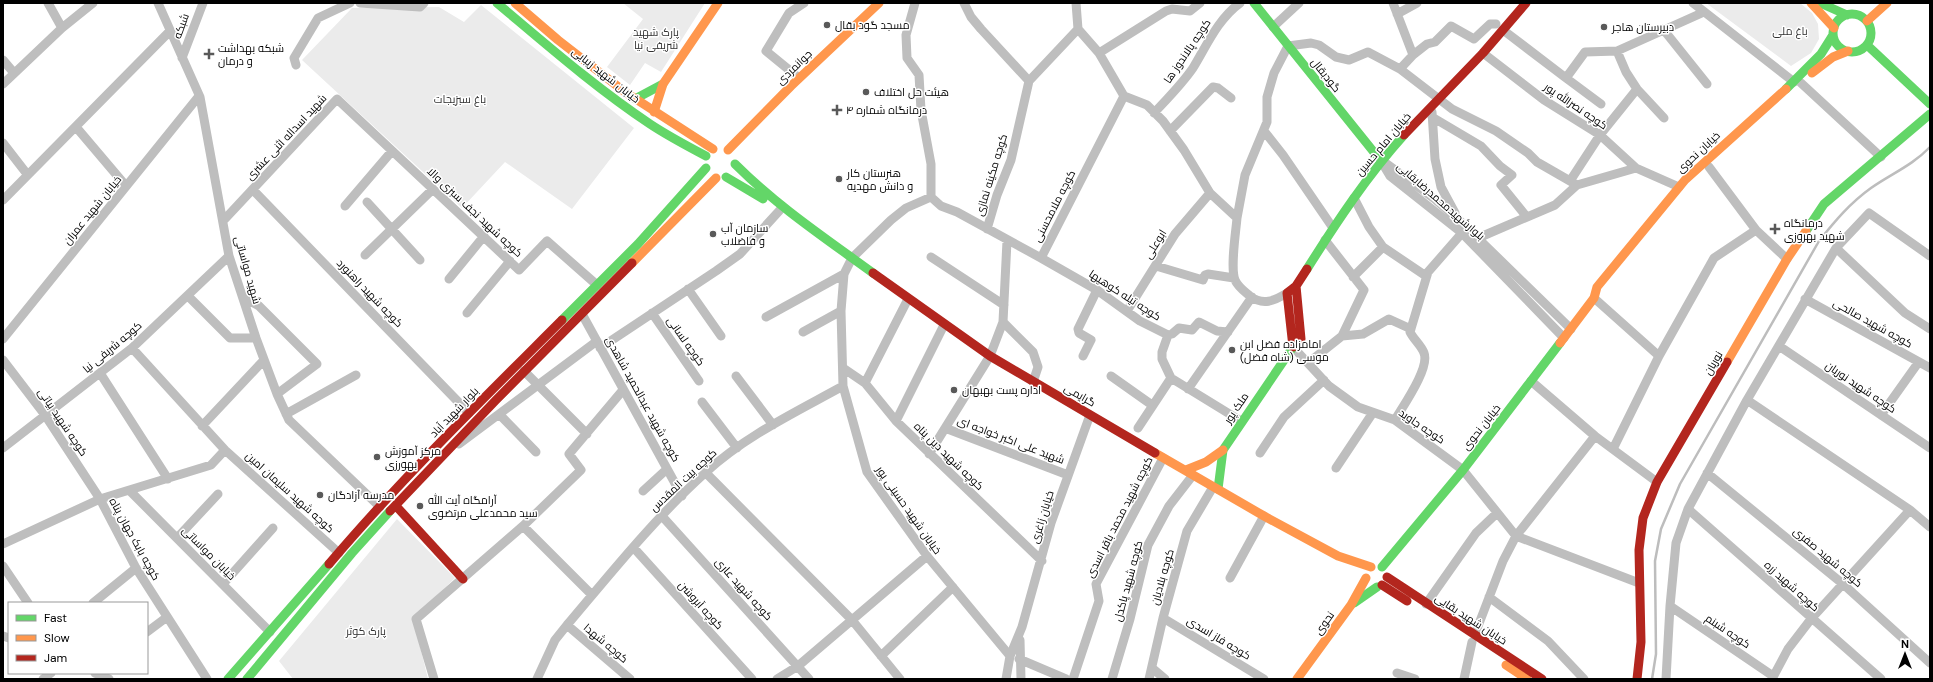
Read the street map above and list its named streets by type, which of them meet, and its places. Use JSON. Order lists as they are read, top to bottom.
{
  "streets": {
    "main road": [
      "جوانمردی",
      "خیابان شهید زیبایی",
      "گودبقال",
      "خیابان امام حسین",
      "خیابان نحوی",
      "نوریان",
      "گرایمی",
      "ملک پور",
      "بلوار شهید آباد",
      "خیابان شهید بقایی",
      "نحوی"
    ],
    "street": [
      "شبکه",
      "کوچه پالاندوز ها",
      "کوچه نصرالله پور",
      "شهید اسداله اثنی عشری",
      "کوچه مکینه نمازی",
      "بلوارشهیدمحمدرضابقایی",
      "کوچه ملامحسنی",
      "خیابان شهید عمران",
      "کوچه شهید نجف سبزی والا",
      "ابوعلی",
      "شهید مواساتی",
      "کوچه شهید راهنورد",
      "کوچه تیله کوهیها",
      "کوچه شهید صالحی",
      "کوچه لسانی",
      "کوچه شریفی نیا",
      "کوچه شهید نوریان",
      "کوچه شهید عبدالحمید شاهدی",
      "کوچه شهید بیاتی",
      "کوچه جاوید",
      "شهید علی اکبر خواجه ای",
      "کوچه شهید دین پناه",
      "کوچه بیت المقدس",
      "کوچه شهید سلیمان امین",
      "خیابان شهید حسینی پور",
      "خیابان زاغری",
      "کوچه شهید محمد باقر اسدی",
      "کوچه بابک جهان پناه",
      "خیابان مواساتی",
      "کوچه شهید صفری",
      "کوچه بلادیان",
      "کوچه شهید پاکدل",
      "کوچه شهید زره",
      "کوچه شهید عاری",
      "کوچه آبروشن",
      "کوچه شبنم",
      "کوچه فاز اسدی",
      "کوچه شهدا"
    ]
  },
  "crossings": [
    ["شبکه", "شهید مواساتی"],
    ["جوانمردی", "خیابان شهید زیبایی"],
    ["جوانمردی", "بلوار شهید آباد"],
    ["خیابان شهید زیبایی", "بلوار شهید آباد"],
    ["گودبقال", "خیابان امام حسین"],
    ["گودبقال", "بلوارشهیدمحمدرضابقایی"],
    ["کوچه نصرالله پور", "خیابان امام حسین"],
    ["کوچه نصرالله پور", "خیابان نحوی"],
    ["شهید اسداله اثنی عشری", "کوچه شهید نجف سبزی والا"],
    ["شهید اسداله اثنی عشری", "شهید مواساتی"],
    ["شهید اسداله اثنی عشری", "کوچه شهید راهنورد"],
    ["خیابان امام حسین", "بلوارشهیدمحمدرضابقایی"],
    ["خیابان امام حسین", "ملک پور"],
    ["خیابان نحوی", "بلوارشهیدمحمدرضابقایی"],
    ["خیابان نحوی", "گرایمی"],
    ["خیابان نحوی", "کوچه جاوید"],
    ["خیابان نحوی", "خیابان شهید بقایی"],
    ["خیابان نحوی", "نحوی"],
    ["کوچه مکینه نمازی", "کوچه ملامحسنی"],
    ["کوچه ملامحسنی", "کوچه تیله کوهیها"],
    ["کوچه ملامحسنی", "خیابان شهید حسینی پور"],
    ["خیابان شهید عمران", "شهید مواساتی"],
    ["کوچه شهید نجف سبزی والا", "بلوار شهید آباد"],
    ["ابوعلی", "کوچه تیله کوهیها"],
    ["شهید مواساتی", "کوچه شریفی نیا"],
    ["شهید مواساتی", "بلوار شهید آباد"],
    ["کوچه شهید راهنورد", "بلوار شهید آباد"],
    ["کوچه شریفی نیا", "کوچه شهید بیاتی"],
    ["کوچه شریفی نیا", "کوچه شهید سلیمان امین"],
    ["گرایمی", "ملک پور"],
    ["گرایمی", "خیابان شهید حسینی پور"],
    ["گرایمی", "خیابان زاغری"],
    ["گرایمی", "کوچه شهید محمد باقر اسدی"],
    ["گرایمی", "کوچه بلادیان"],
    ["گرایمی", "کوچه شهید پاکدل"],
    ["گرایمی", "خیابان شهید بقایی"],
    ["گرایمی", "نحوی"],
    ["کوچه شهید عبدالحمید شاهدی", "بلوار شهید آباد"],
    ["کوچه شهید عبدالحمید شاهدی", "کوچه بیت المقدس"],
    ["ملک پور", "کوچه جاوید"],
    ["ملک پور", "کوچه بلادیان"],
    ["بلوار شهید آباد", "کوچه شهید سلیمان امین"],
    ["بلوار شهید آباد", "خیابان مواساتی"],
    ["کوچه شهید بیاتی", "کوچه بابک جهان پناه"],
    ["شهید علی اکبر خواجه ای", "خیابان زاغری"],
    ["کوچه شهید دین پناه", "خیابان شهید حسینی پور"],
    ["کوچه شهید دین پناه", "خیابان زاغری"],
    ["کوچه بیت المقدس", "خیابان شهید حسینی پور"],
    ["کوچه بیت المقدس", "کوچه شهید عاری"],
    ["کوچه بیت المقدس", "کوچه آبروشن"],
    ["کوچه بیت المقدس", "کوچه شهدا"],
    ["خیابان شهید حسینی پور", "خیابان زاغری"],
    ["کوچه بلادیان", "کوچه فاز اسدی"],
    ["خیابان شهید بقایی", "نحوی"]
  ],
  "parks": [
    "باغ ملی",
    "پارک شهید شریفی نیا",
    "باغ سبزیجات",
    "پارک کوثر"
  ],
  "places": {
    "other": [
      "مسجد گود بقال",
      "دبیرستان هاجر",
      "هیئت حل اختلاف",
      "هنرستان کار و دانش مهدیه",
      "سازمان آب و فاضلاب",
      "امامزاده فضل ابن موسی (شاه فضل)",
      "اداره پست بهبهان",
      "مرکز آموزش بهورزی",
      "مدرسه آزادگان",
      "آرامگاه آیت الله سید محمدعلی مرتضوی"
    ],
    "health": ["شبکه بهداشت و درمان", "درمانگاه شماره ۴", "درمانگاه شهید بهروزی"]
  },
  "legend": ["Fast", "Slow", "Jam"],
  "north": "top"
}
